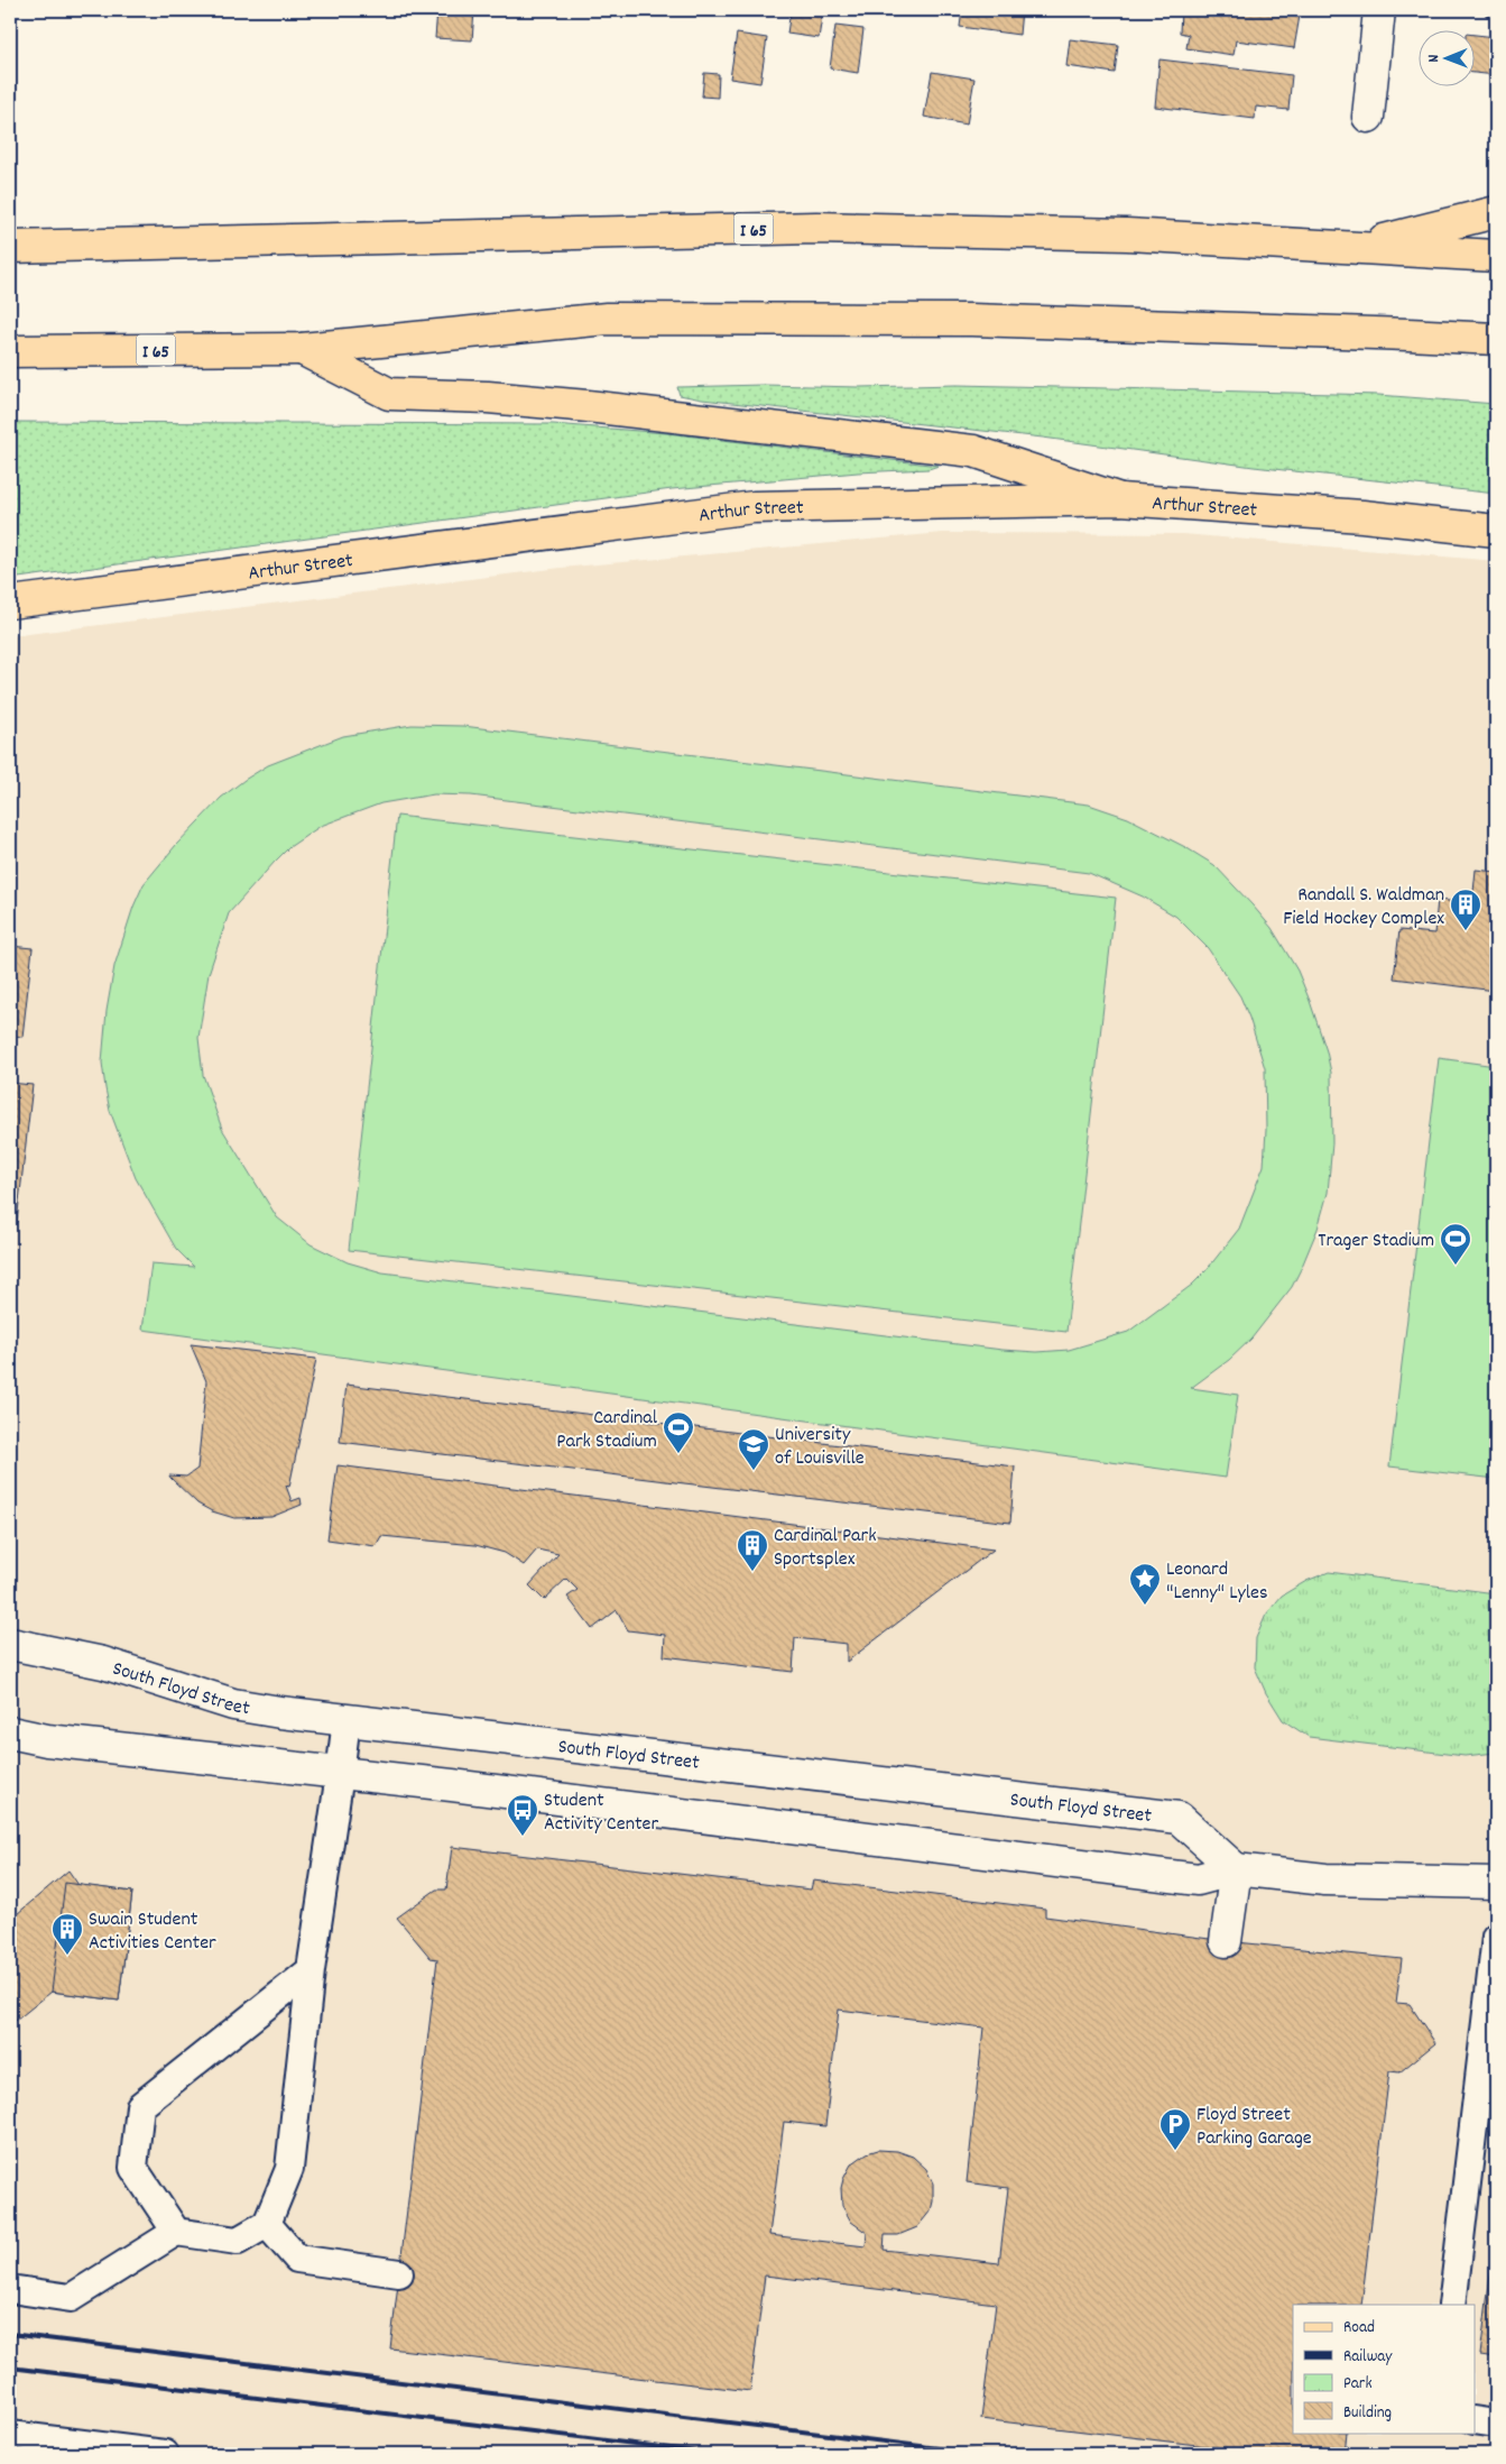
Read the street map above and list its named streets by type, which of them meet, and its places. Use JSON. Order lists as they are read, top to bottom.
{
  "streets": {
    "main road": ["I 65", "Arthur Street"],
    "street": ["South Floyd Street"]
  },
  "places": {
    "building": ["Randall S. Waldman Field Hockey Complex", "Cardinal Park Sportsplex", "Swain Student Activities Center"],
    "sports": ["Trager Stadium", "Cardinal Park Stadium"],
    "school or university": ["University of Louisville"],
    "place": ["Leonard \"Lenny\" Lyles"],
    "bus stop": ["Student Activity Center"],
    "parking": ["Floyd Street Parking Garage"]
  },
  "legend": [
    "Road",
    "Railway",
    "Park",
    "Building"
  ],
  "north": "left"
}
